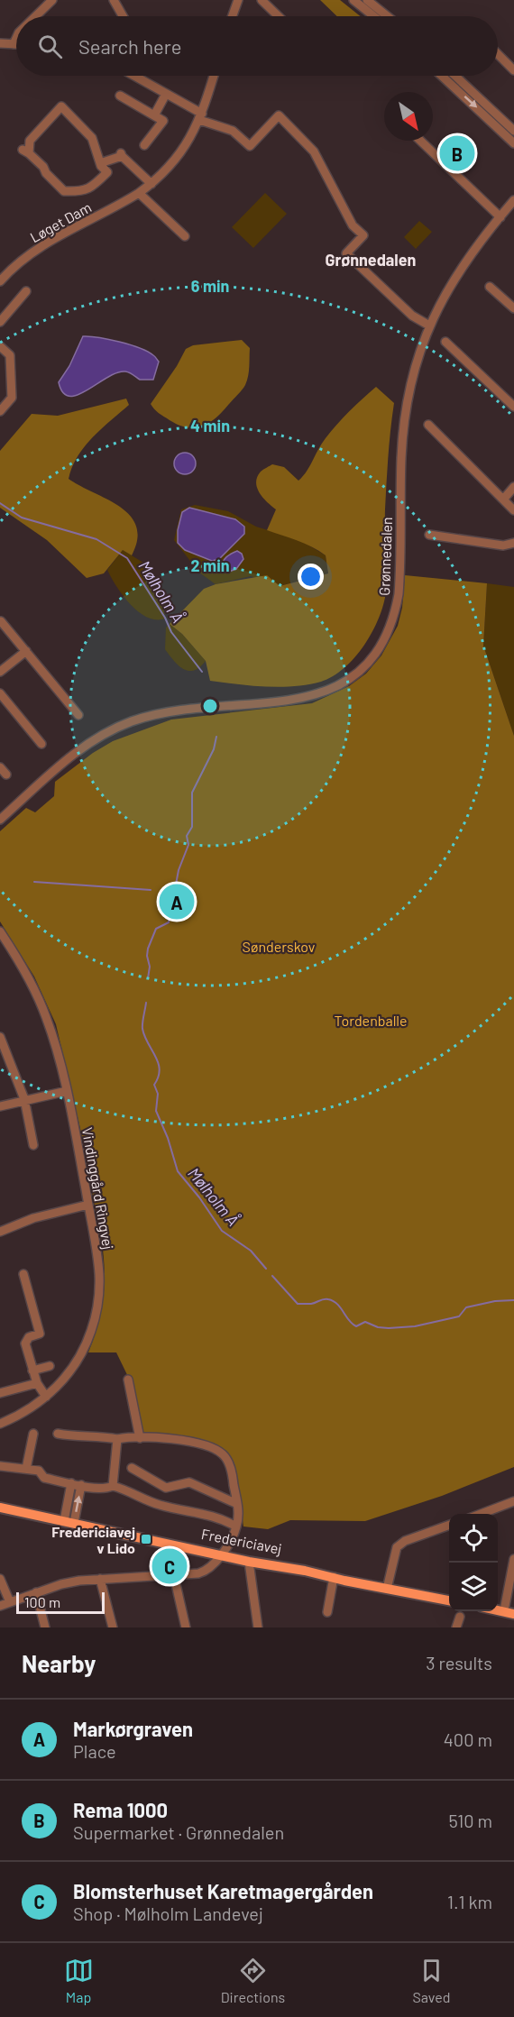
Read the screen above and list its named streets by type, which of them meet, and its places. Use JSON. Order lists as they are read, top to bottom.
{
  "streets": {
    "main road": ["Fredericiavej"],
    "street": ["Løget Dam", "Grønnedalen", "Vindinggård Ringvej"]
  },
  "districts": ["Grønnedalen"],
  "water": ["Mølholm Å"],
  "parks": ["Sønderskov", "Tordenballe"],
  "places": {
    "transit": ["Fredericiavej v Lido"]
  },
  "scale_bar": "100 m",
  "north": "bottom right",
  "page": {
    "search": "Search here",
    "pins": ["B", "A", "C"],
    "scale": "100 m",
    "heading": ["Nearby", "3 results"],
    "list": [
      {
        "mark": "A",
        "name": "Markørgraven",
        "note": "Place",
        "value": "400 m"
      },
      {
        "mark": "B",
        "name": "Rema 1000",
        "note": "Supermarket · Grønnedalen",
        "value": "510 m"
      },
      {
        "mark": "C",
        "name": "Blomsterhuset Karetmagergården",
        "note": "Shop · Mølholm Landevej",
        "value": "1.1 km"
      }
    ],
    "nav": ["Map", "Directions", "Saved"]
  },
  "rings": ["6 min", "4 min", "2 min"]
}
